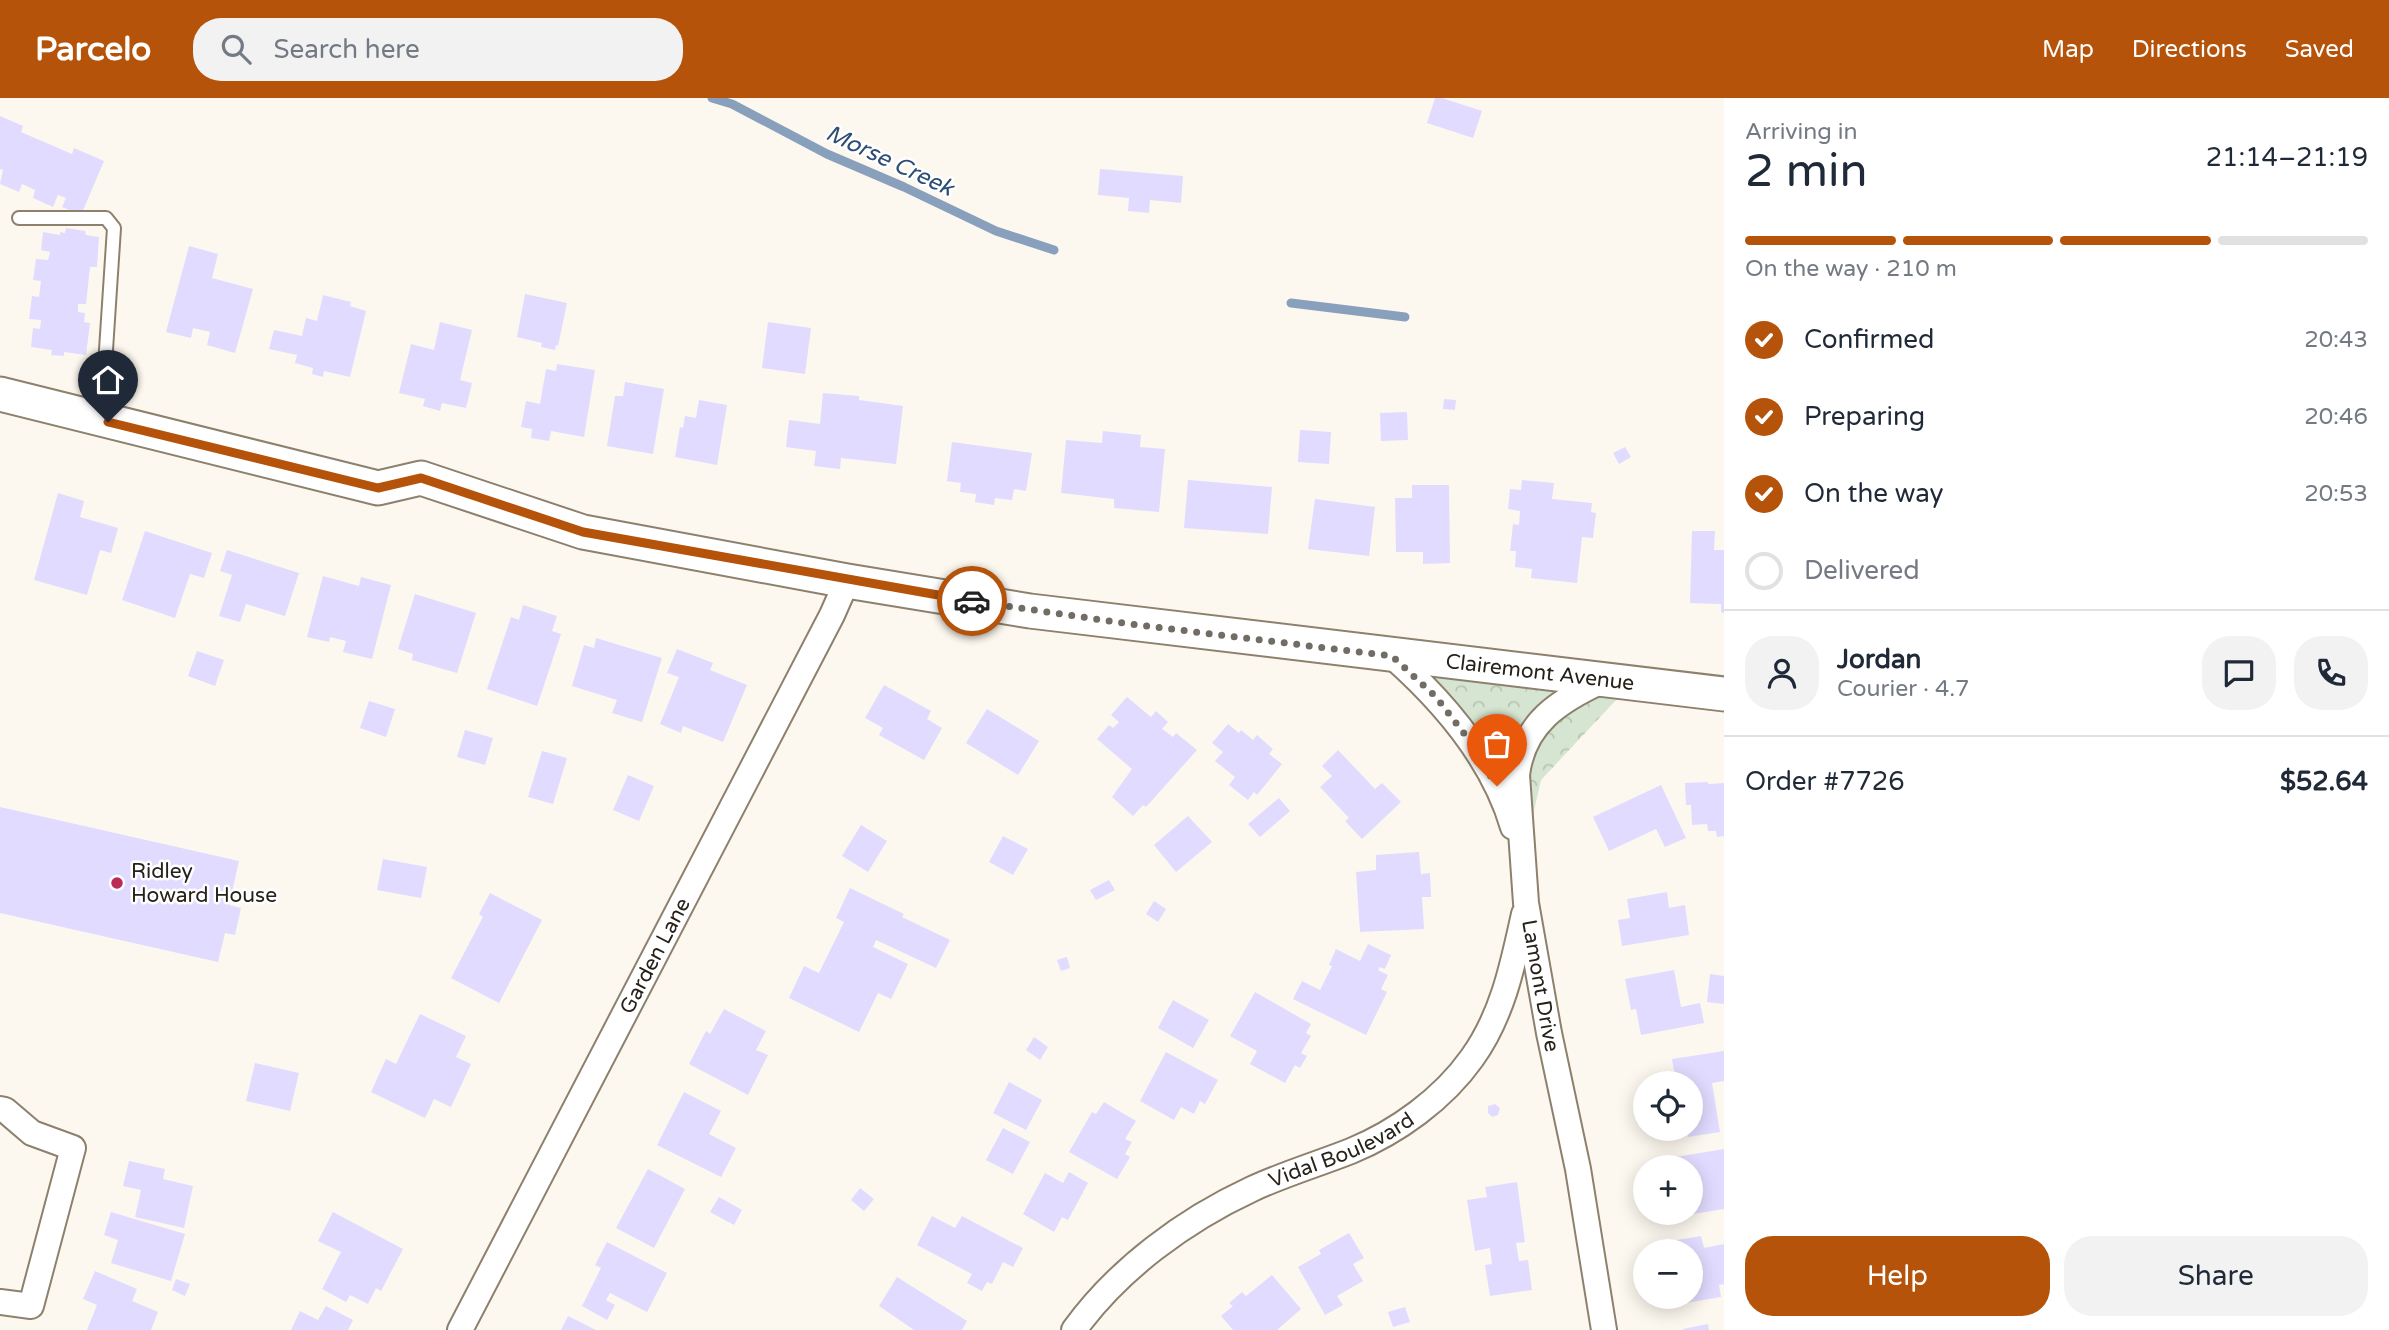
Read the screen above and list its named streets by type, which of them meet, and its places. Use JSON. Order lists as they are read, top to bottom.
{
  "streets": {
    "main road": ["Clairemont Avenue"],
    "street": ["Garden Lane", "Lamont Drive", "Vidal Boulevard"]
  },
  "crossings": [
    ["Clairemont Avenue", "Garden Lane"],
    ["Clairemont Avenue", "Lamont Drive"],
    ["Lamont Drive", "Vidal Boulevard"]
  ],
  "water": ["Morse Creek"],
  "places": ["Ridley Howard House"],
  "page": {
    "header": "Parcelo",
    "search": "Search here",
    "nav": ["Map", "Directions", "Saved"],
    "heading": ["2 min", "Arriving in", "21:14–21:19"],
    "panel": [
      "Jordan",
      "Courier · 4.7",
      "Order #7726",
      "$52.64"
    ],
    "bar": "On the way · 210 m",
    "list": [
      ["Confirmed", "20:43"],
      ["Preparing", "20:46"],
      ["On the way", "20:53"],
      "Delivered"
    ],
    "map_buttons": ["+", "−"],
    "buttons": ["Help", "Share"]
  }
}
